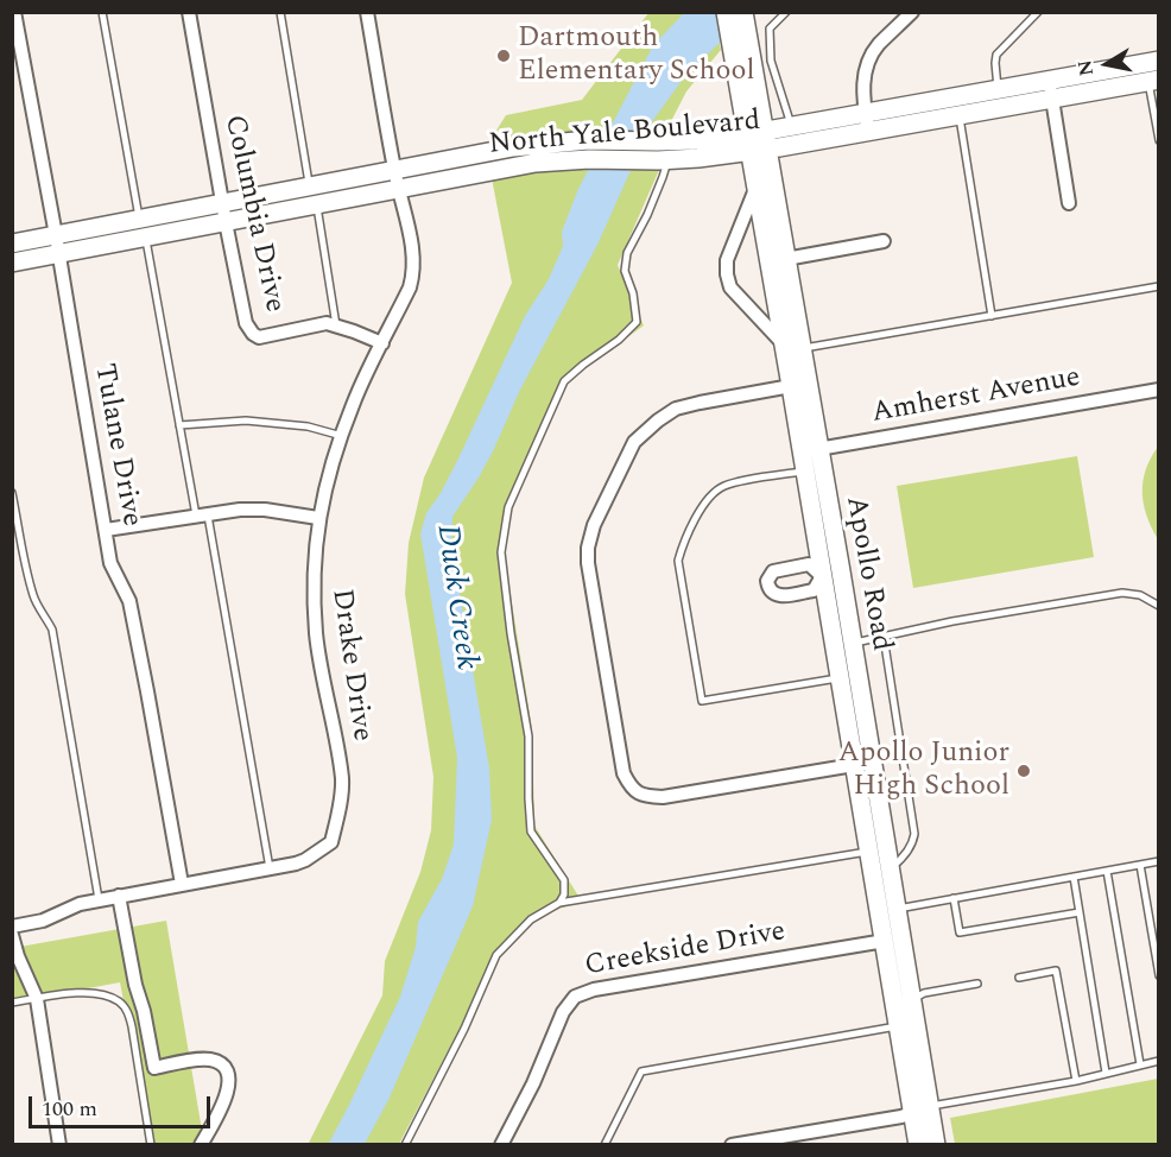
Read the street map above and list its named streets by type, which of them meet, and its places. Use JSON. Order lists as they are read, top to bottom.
{
  "streets": {
    "street": [
      "North Yale Boulevard",
      "Columbia Drive",
      "Amherst Avenue",
      "Tulane Drive",
      "Apollo Road",
      "Drake Drive",
      "Creekside Drive"
    ]
  },
  "crossings": [
    ["North Yale Boulevard", "Columbia Drive"],
    ["North Yale Boulevard", "Tulane Drive"],
    ["North Yale Boulevard", "Apollo Road"],
    ["North Yale Boulevard", "Drake Drive"],
    ["Columbia Drive", "Drake Drive"],
    ["Amherst Avenue", "Apollo Road"],
    ["Tulane Drive", "Drake Drive"],
    ["Apollo Road", "Creekside Drive"]
  ],
  "water": ["Duck Creek"],
  "places": ["Dartmouth Elementary School", "Apollo Junior High School"],
  "scale_bar": "100 m",
  "north": "left"
}
